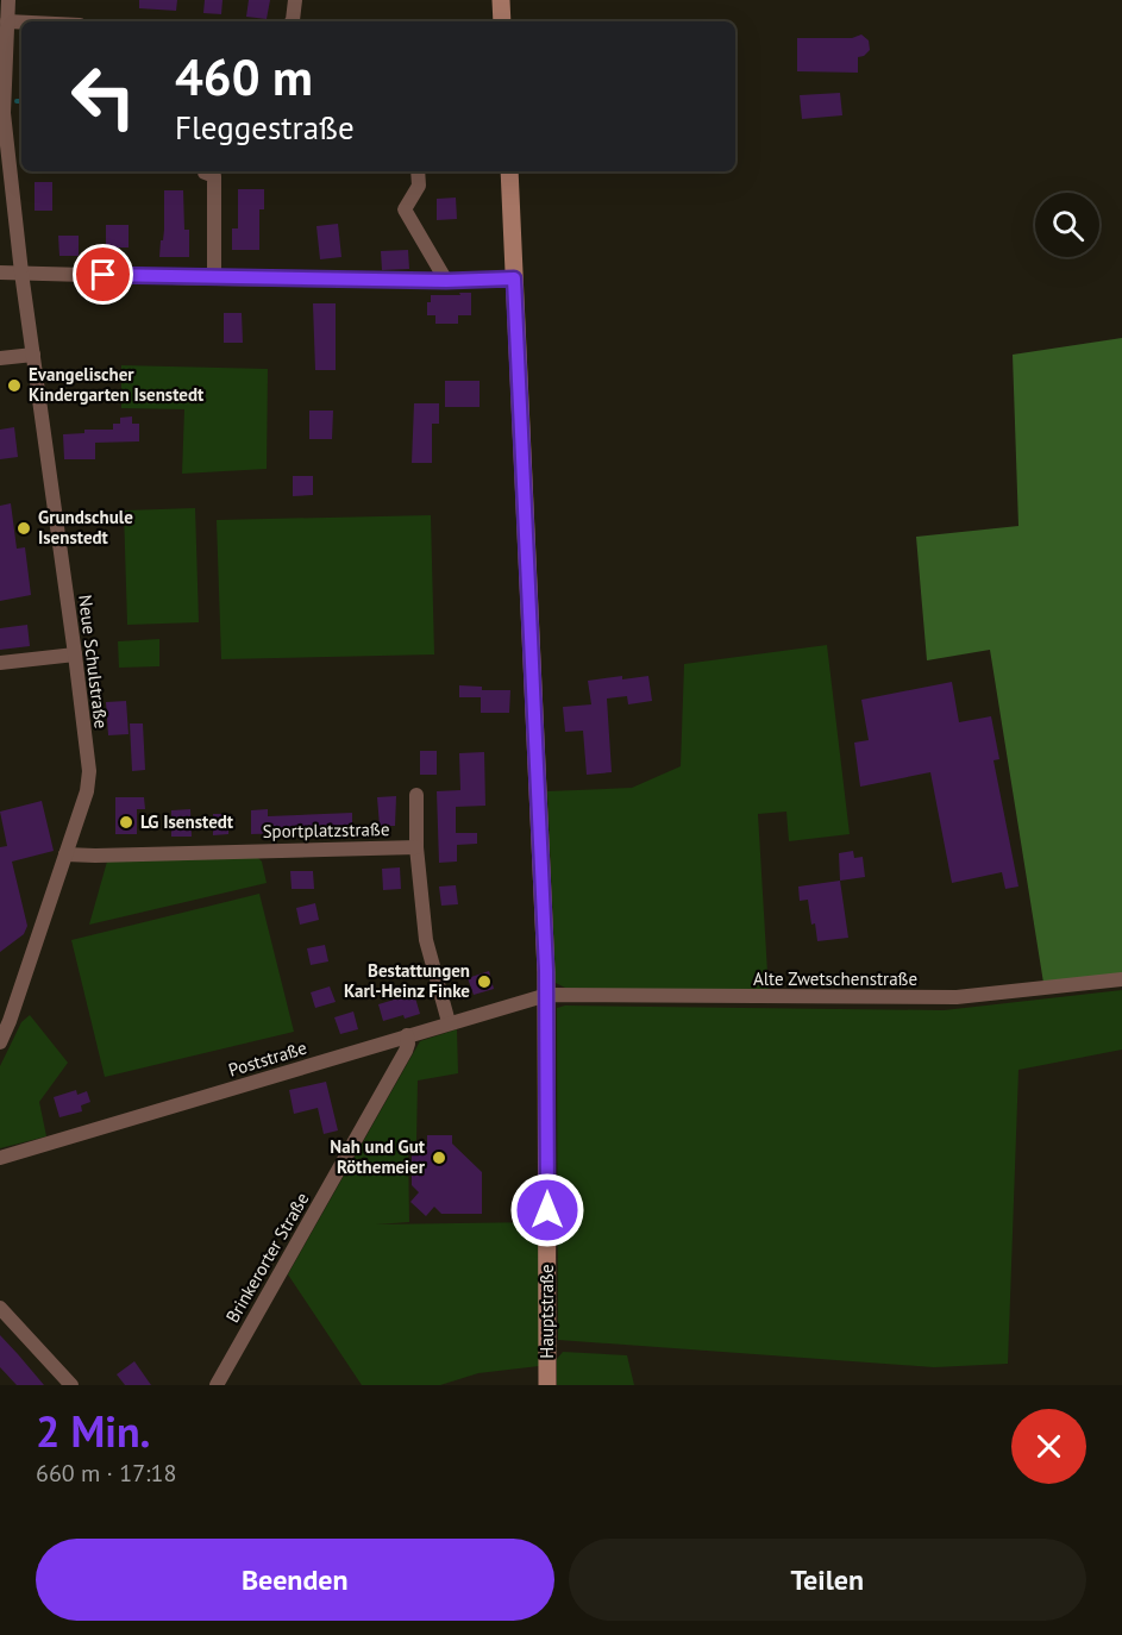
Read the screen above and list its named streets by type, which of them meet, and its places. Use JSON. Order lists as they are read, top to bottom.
{
  "streets": {
    "main road": ["Hauptstraße"],
    "street": [
      "Neue Schulstraße",
      "Sportplatzstraße",
      "Alte Zwetschenstraße",
      "Poststraße",
      "Brinkerorter Straße"
    ]
  },
  "crossings": [
    ["Neue Schulstraße", "Sportplatzstraße"],
    ["Alte Zwetschenstraße", "Poststraße"],
    ["Alte Zwetschenstraße", "Hauptstraße"],
    ["Poststraße", "Brinkerorter Straße"],
    ["Poststraße", "Hauptstraße"]
  ],
  "places": [
    "Evangelischer Kindergarten Isenstedt",
    "Grundschule Isenstedt",
    "LG Isenstedt",
    "Bestattungen Karl-Heinz Finke",
    "Nah und Gut Röthemeier"
  ],
  "page": {
    "turn": ["460 m", "Fleggestraße"],
    "heading": ["2 Min.", "660 m · 17:18"],
    "buttons": ["Beenden", "Teilen"]
  }
}
